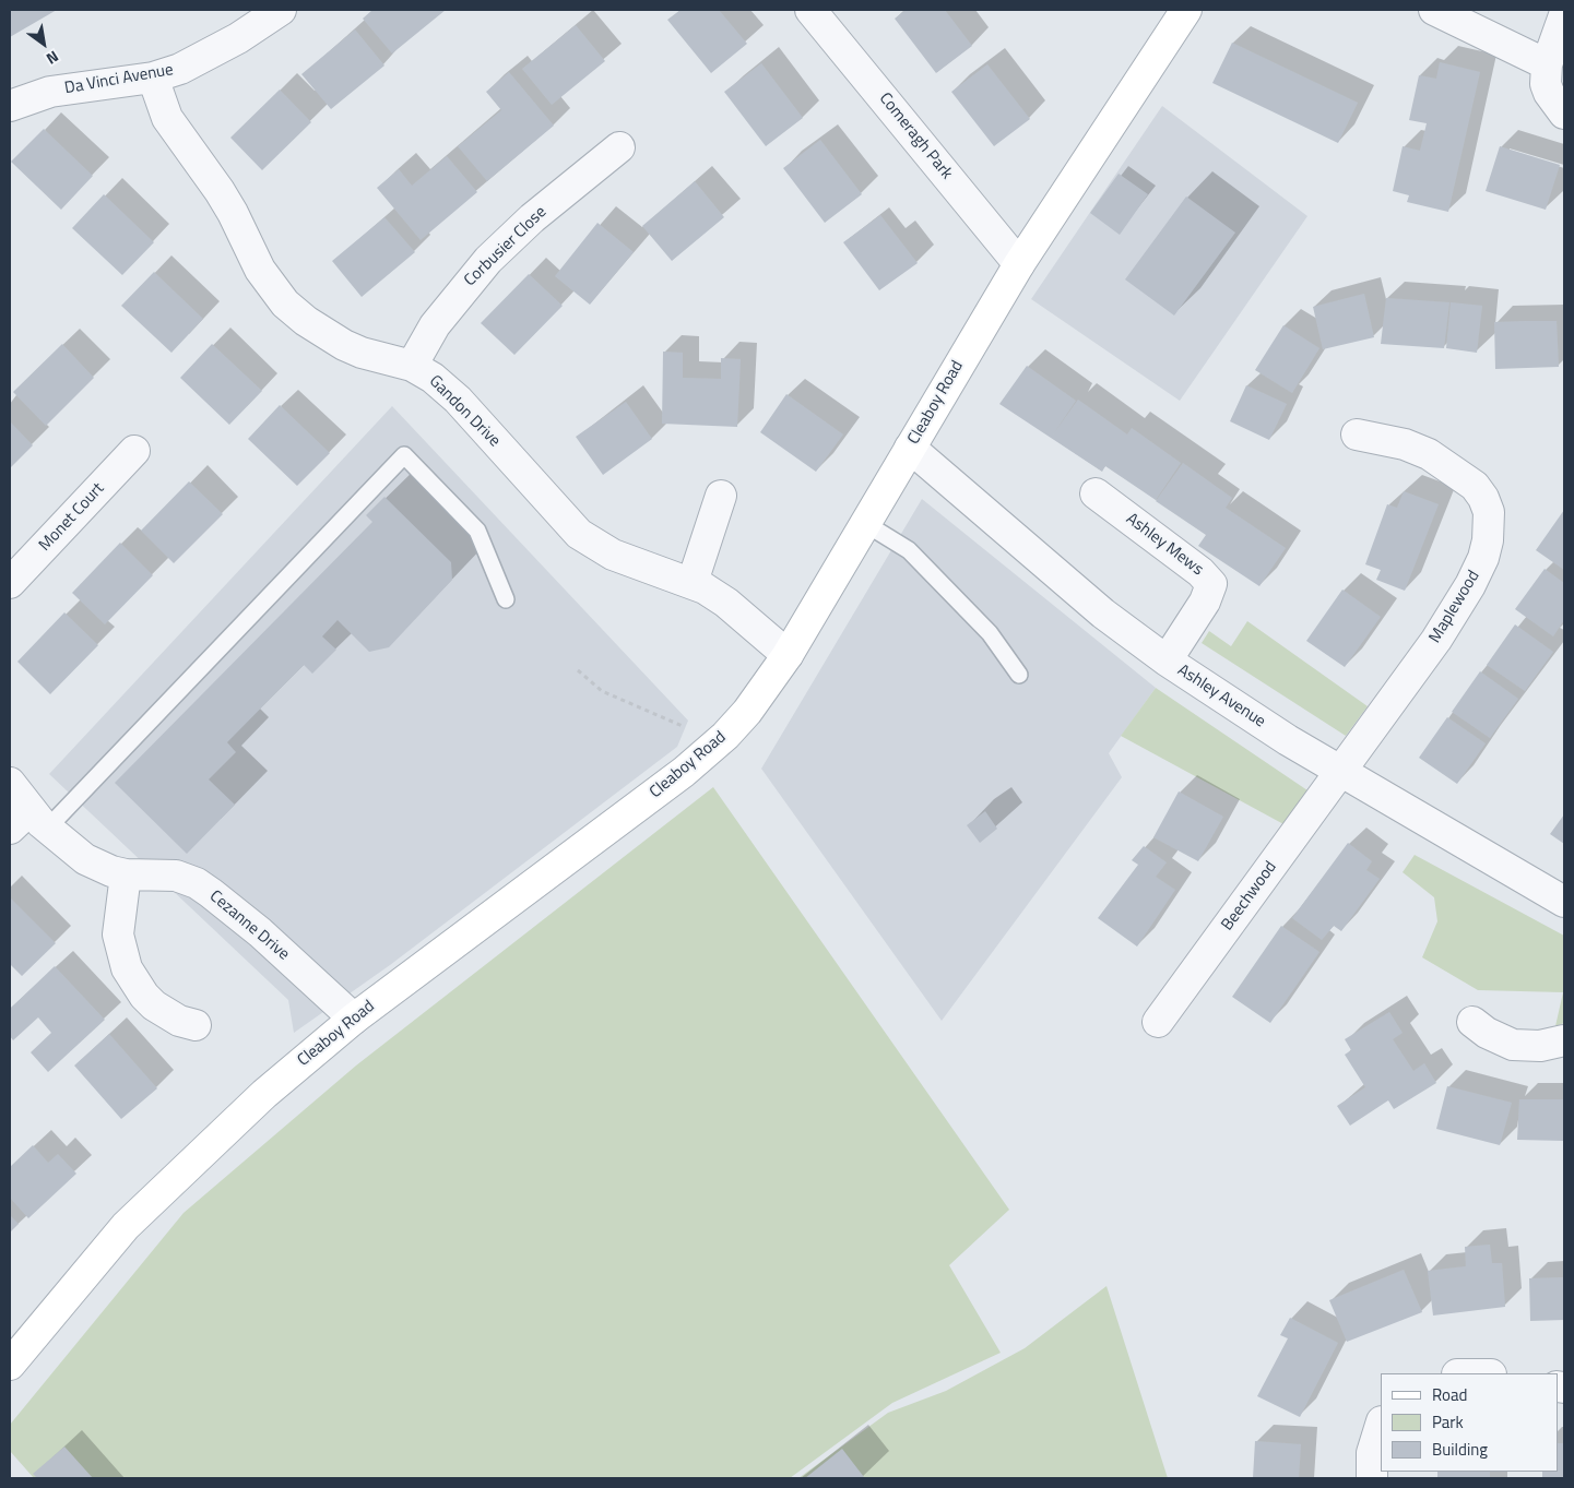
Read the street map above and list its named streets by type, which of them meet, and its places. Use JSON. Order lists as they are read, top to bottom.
{
  "streets": {
    "street": [
      "Da Vinci Avenue",
      "Comeragh Park",
      "Corbusier Close",
      "Cleaboy Road",
      "Gandon Drive",
      "Monet Court",
      "Ashley Mews",
      "Maplewood",
      "Ashley Avenue",
      "Beechwood",
      "Cezanne Drive"
    ]
  },
  "crossings": [
    ["Da Vinci Avenue", "Gandon Drive"],
    ["Comeragh Park", "Cleaboy Road"],
    ["Corbusier Close", "Gandon Drive"],
    ["Cleaboy Road", "Gandon Drive"],
    ["Cleaboy Road", "Ashley Avenue"],
    ["Cleaboy Road", "Cezanne Drive"],
    ["Ashley Mews", "Ashley Avenue"],
    ["Maplewood", "Ashley Avenue"],
    ["Maplewood", "Beechwood"],
    ["Ashley Avenue", "Beechwood"]
  ],
  "legend": ["Road", "Park", "Building"],
  "north": "bottom right"
}
